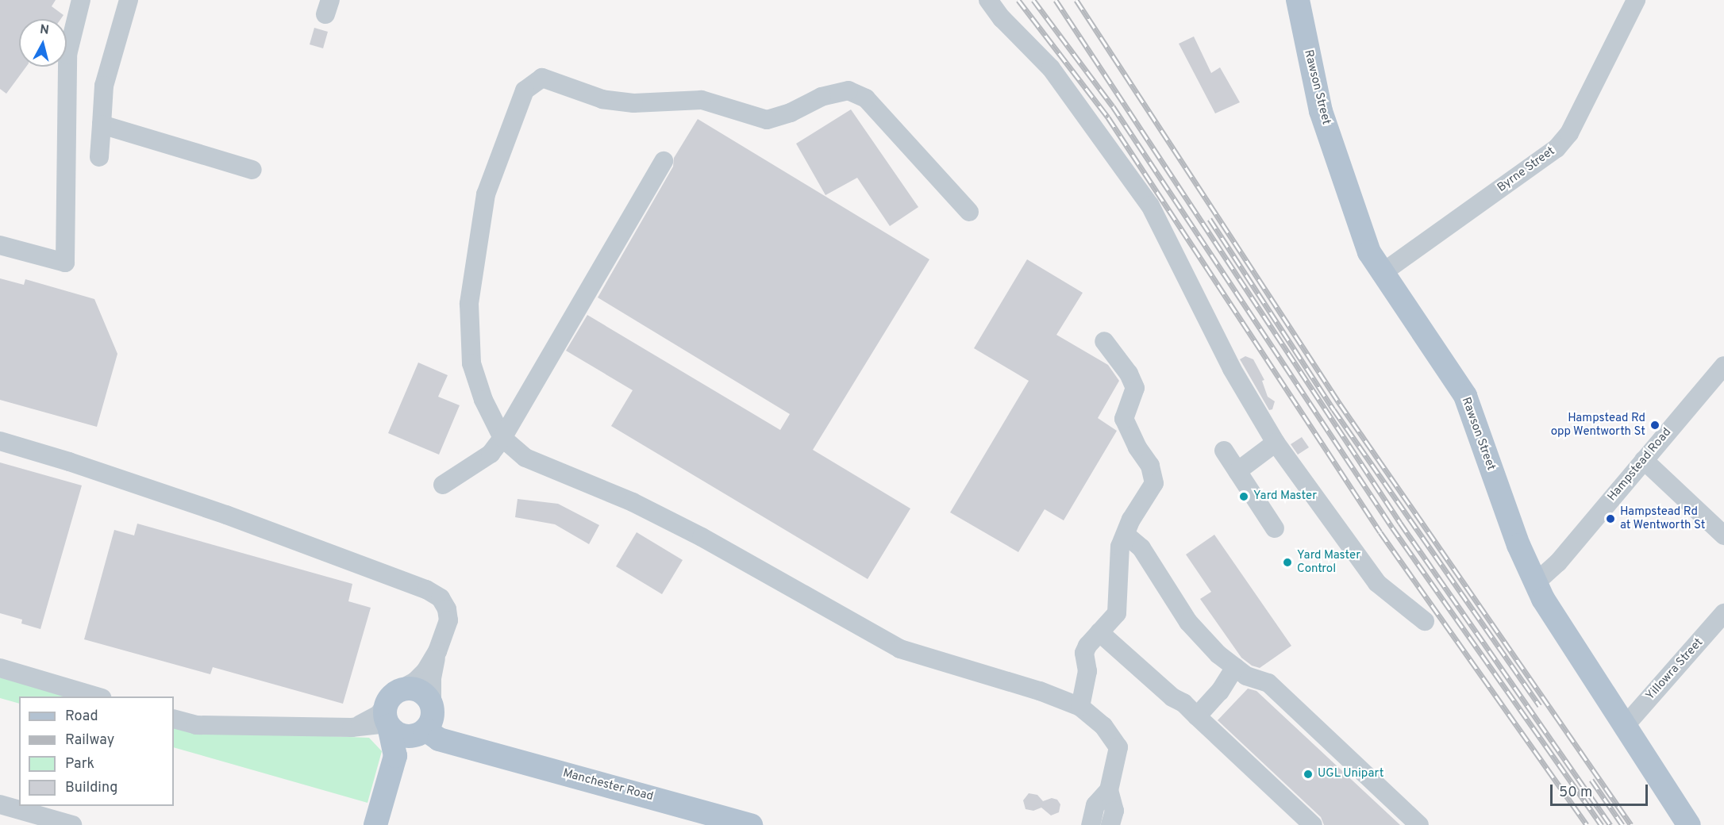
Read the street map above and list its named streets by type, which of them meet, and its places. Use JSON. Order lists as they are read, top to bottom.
{
  "streets": {
    "main road": ["Rawson Street", "Manchester Road"],
    "street": ["Byrne Street", "Hampstead Road", "Yillowra Street"]
  },
  "crossings": [
    ["Rawson Street", "Byrne Street"],
    ["Rawson Street", "Hampstead Road"],
    ["Rawson Street", "Yillowra Street"]
  ],
  "places": [
    "Hampstead Rd opp Wentworth St",
    "Yard Master",
    "Hampstead Rd at Wentworth St",
    "Yard Master Control",
    "UGL Unipart"
  ],
  "legend": [
    "Road",
    "Railway",
    "Park",
    "Building"
  ],
  "scale_bar": "50 m",
  "north": "top"
}
